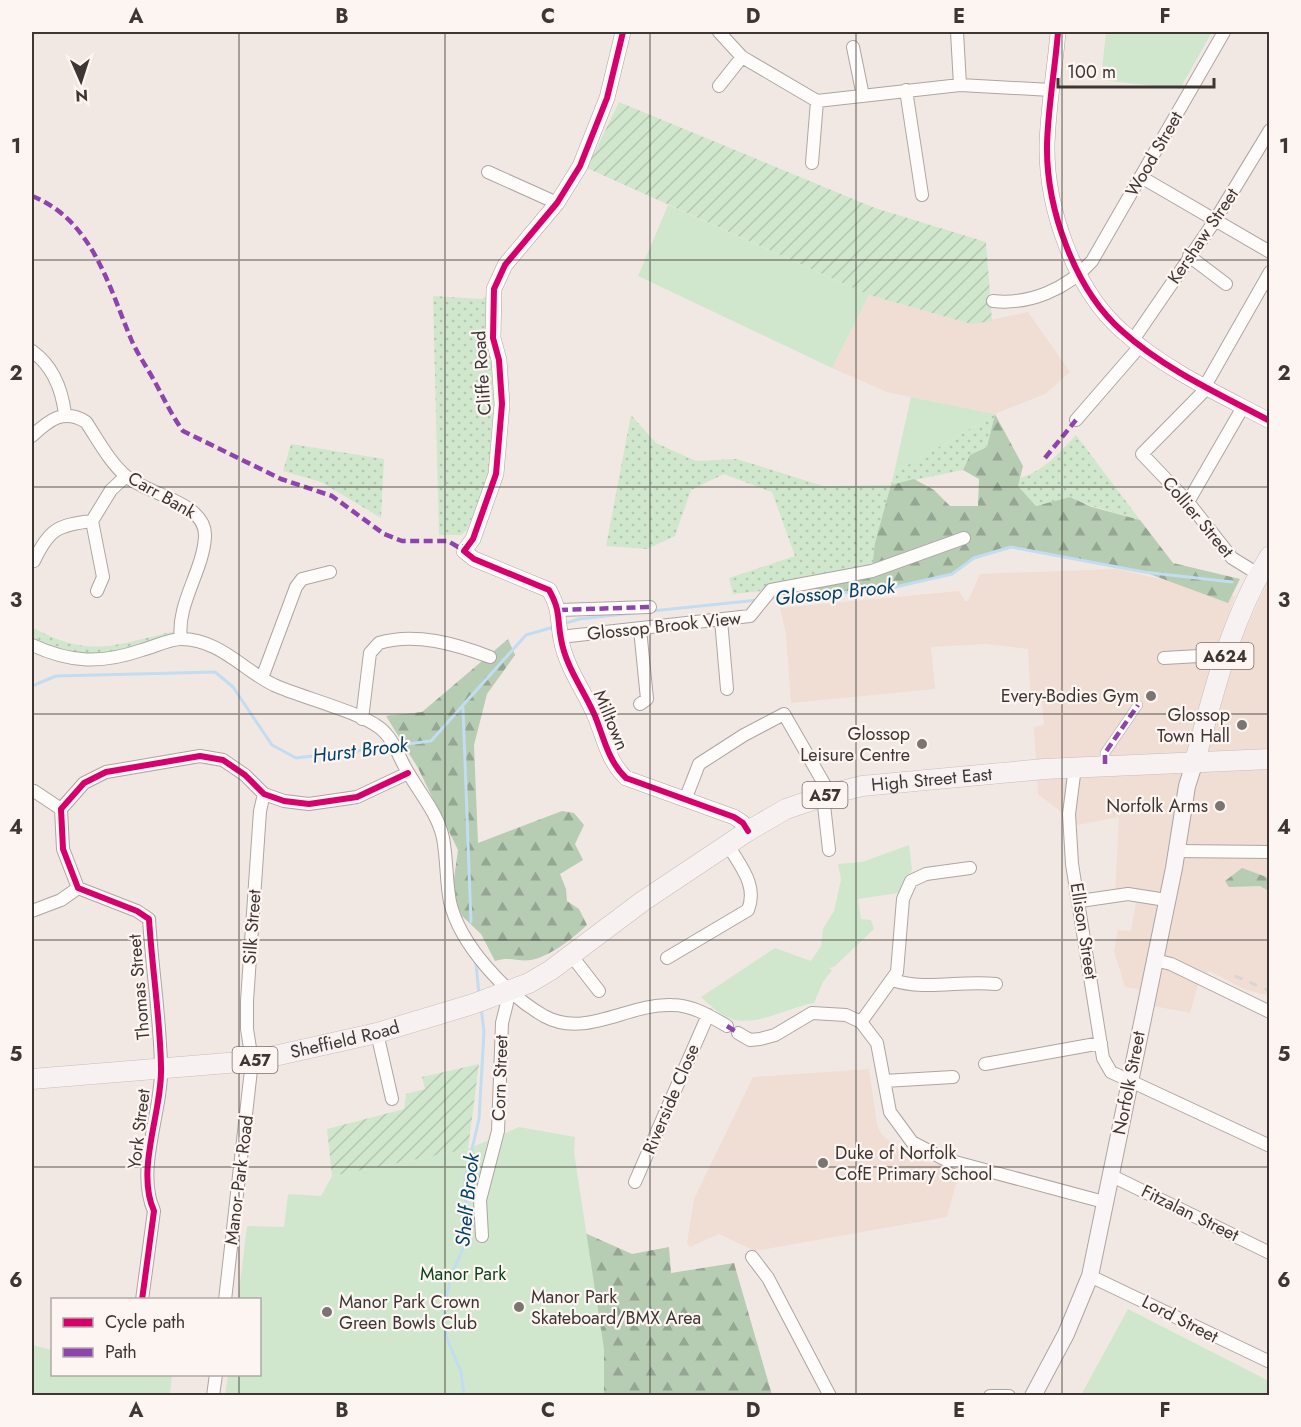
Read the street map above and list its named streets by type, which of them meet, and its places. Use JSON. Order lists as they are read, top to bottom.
{
  "streets": {
    "main road": [
      "A624",
      "High Street East",
      "A57",
      "Sheffield Road",
      "Norfolk Street"
    ],
    "street": [
      "Wood Street",
      "Kershaw Street",
      "Cliffe Road",
      "Carr Bank",
      "Collier Street",
      "Glossop Brook View",
      "Milltown",
      "Silk Street",
      "Ellison Street",
      "Thomas Street",
      "Corn Street",
      "Riverside Close",
      "York Street",
      "Manor Park Road",
      "Fitzalan Street",
      "Lord Street"
    ]
  },
  "crossings": [
    ["Cliffe Road", "Glossop Brook View"],
    ["Cliffe Road", "Milltown"],
    ["Collier Street", "A624"],
    ["Glossop Brook View", "Milltown"],
    ["A624", "High Street East"],
    ["A624", "A57"],
    ["A624", "Norfolk Street"],
    ["Milltown", "High Street East"],
    ["High Street East", "A57"],
    ["High Street East", "Ellison Street"],
    ["High Street East", "Sheffield Road"],
    ["High Street East", "Corn Street"],
    ["High Street East", "Norfolk Street"],
    ["A57", "Norfolk Street"],
    ["Silk Street", "Sheffield Road"],
    ["Silk Street", "Manor Park Road"],
    ["Ellison Street", "Norfolk Street"],
    ["Thomas Street", "Sheffield Road"],
    ["Thomas Street", "York Street"],
    ["Sheffield Road", "Corn Street"],
    ["Sheffield Road", "York Street"],
    ["Sheffield Road", "Manor Park Road"],
    ["Norfolk Street", "Fitzalan Street"],
    ["Norfolk Street", "Lord Street"]
  ],
  "water": ["Glossop Brook", "Hurst Brook", "Shelf Brook"],
  "parks": ["Manor Park"],
  "places": [
    "Every-Bodies Gym",
    "Glossop Town Hall",
    "Glossop Leisure Centre",
    "Norfolk Arms",
    "Duke of Norfolk CofE Primary School",
    "Manor Park Skateboard/BMX Area",
    "Manor Park Crown Green Bowls Club"
  ],
  "legend": ["Cycle path", "Path"],
  "scale_bar": "100 m",
  "north": "bottom",
  "grid": {
    "columns": [
      "A",
      "B",
      "C",
      "D",
      "E",
      "F"
    ],
    "rows": [
      "1",
      "2",
      "3",
      "4",
      "5",
      "6"
    ]
  }
}
